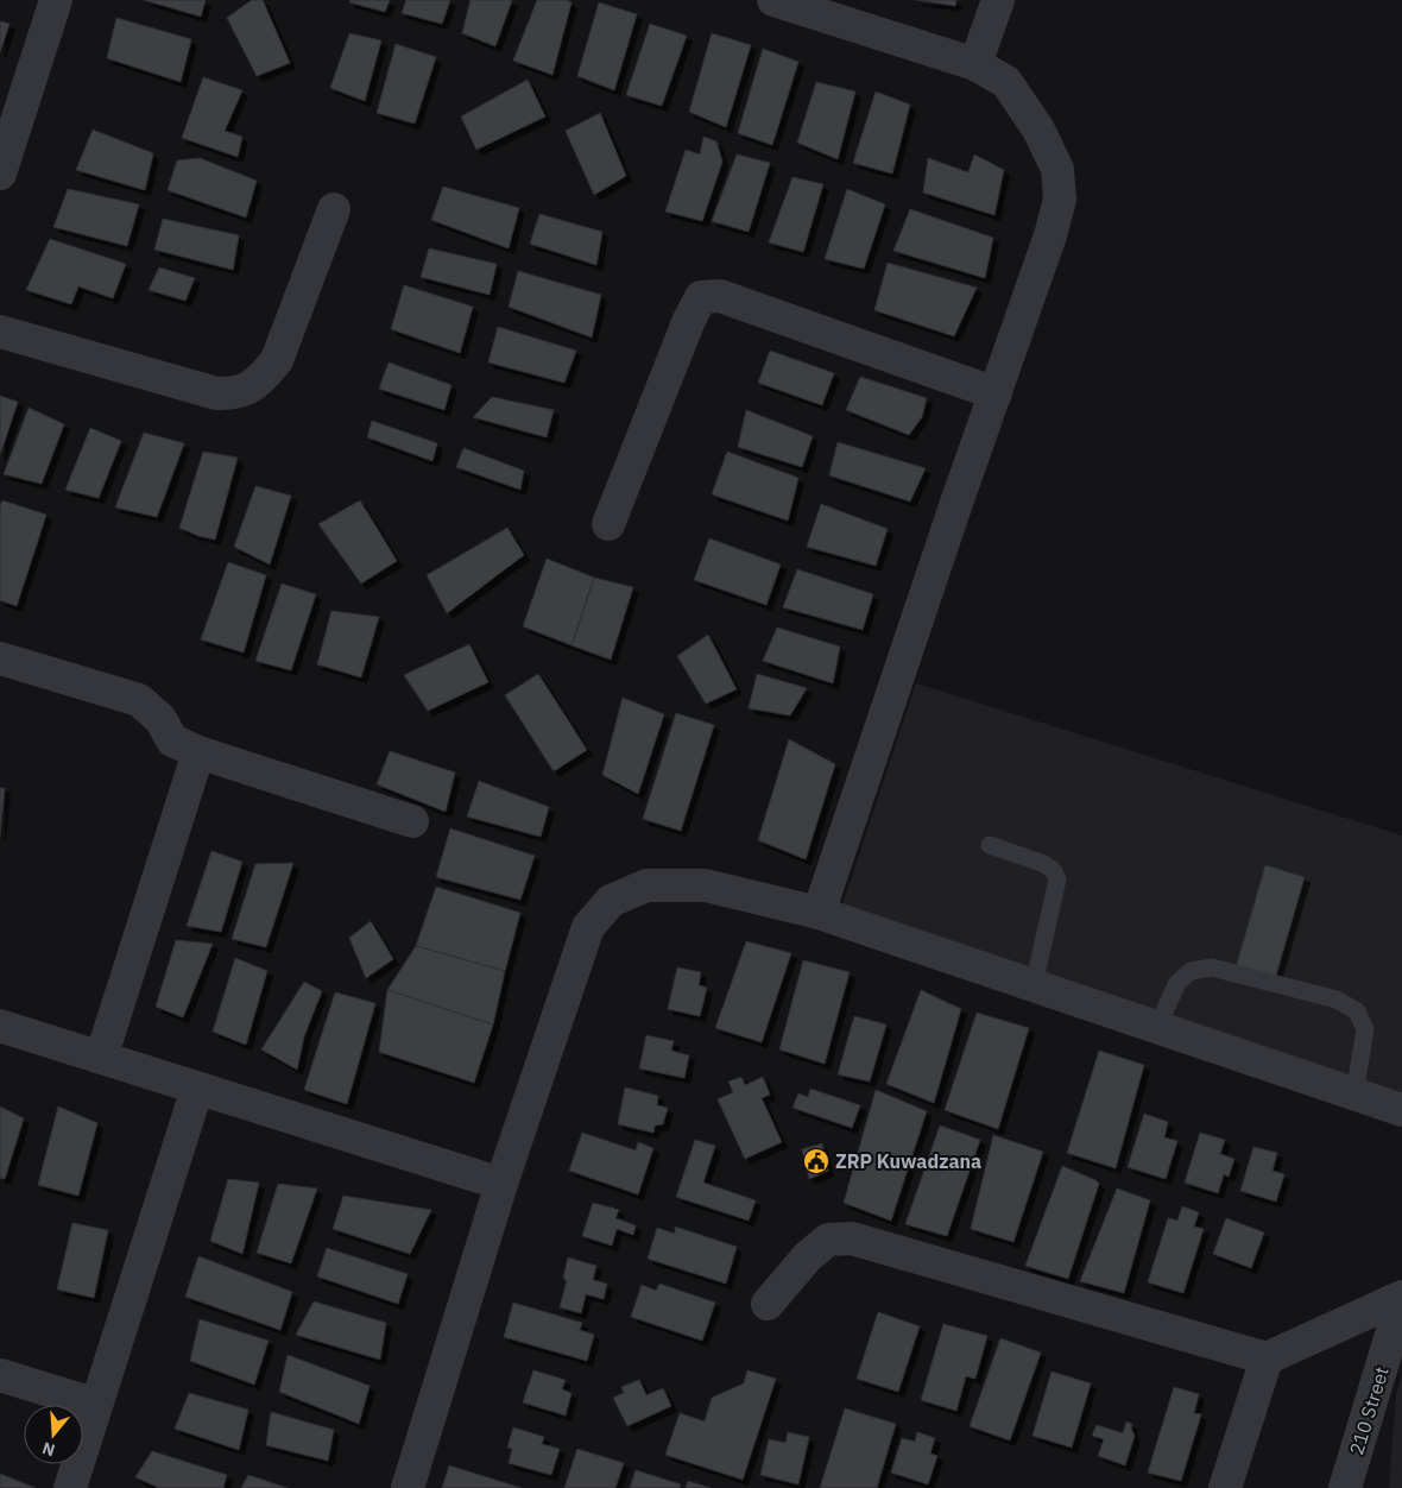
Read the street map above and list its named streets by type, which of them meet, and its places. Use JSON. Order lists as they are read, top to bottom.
{
  "streets": {
    "street": ["210 Street"]
  },
  "places": {
    "public building": ["ZRP Kuwadzana"]
  },
  "north": "bottom"
}
